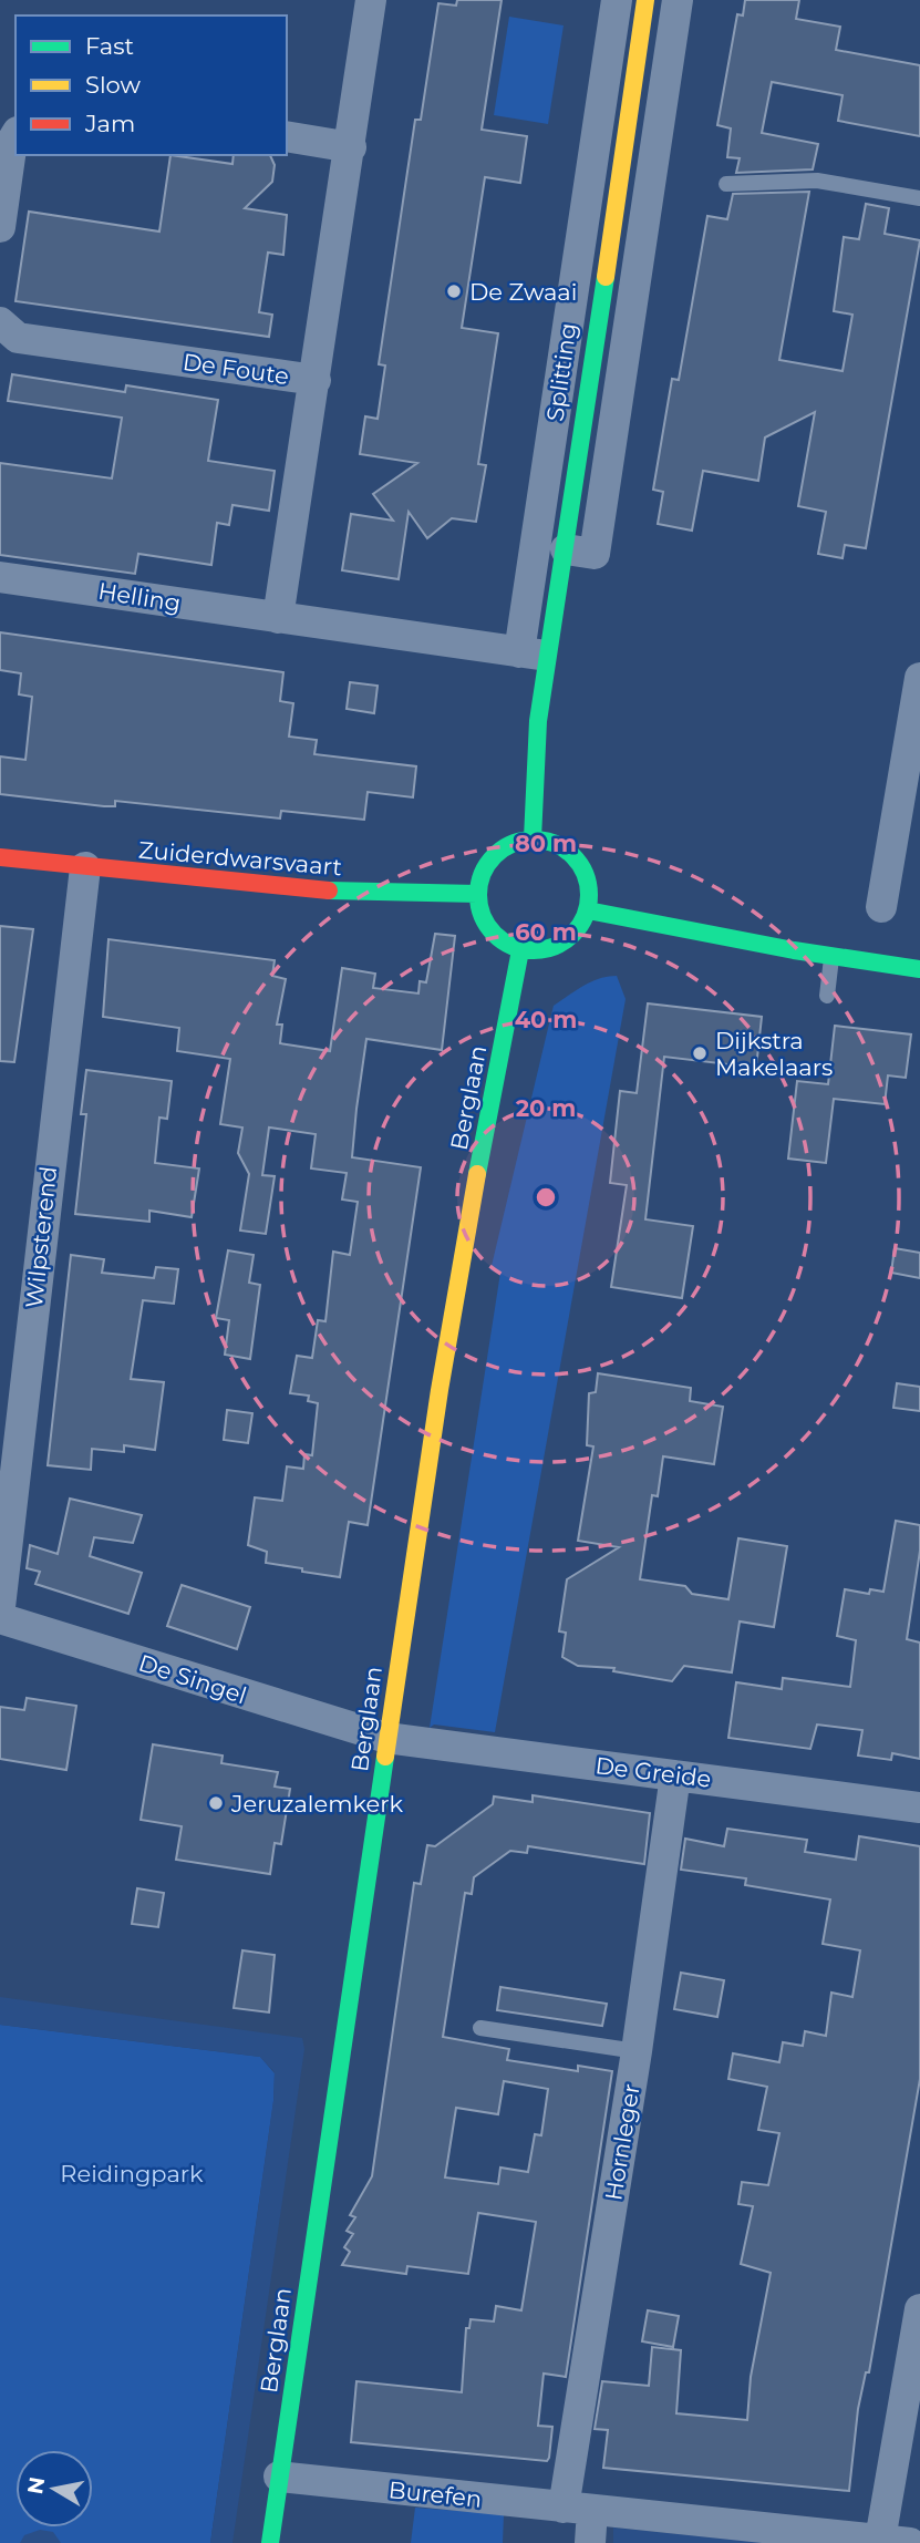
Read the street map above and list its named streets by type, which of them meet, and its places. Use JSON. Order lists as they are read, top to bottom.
{
  "streets": {
    "main road": ["Splitting", "Zuiderdwarsvaart", "Berglaan"],
    "street": [
      "De Foute",
      "Helling",
      "Wilpsterend",
      "De Singel",
      "De Greide",
      "Hornleger",
      "Burefen"
    ]
  },
  "crossings": [
    ["Splitting", "Helling"],
    ["Splitting", "Zuiderdwarsvaart"],
    ["Splitting", "Berglaan"],
    ["Zuiderdwarsvaart", "Berglaan"],
    ["Zuiderdwarsvaart", "Wilpsterend"],
    ["Berglaan", "De Singel"],
    ["Berglaan", "De Greide"],
    ["Berglaan", "Burefen"],
    ["De Singel", "De Greide"],
    ["De Greide", "Hornleger"],
    ["Hornleger", "Burefen"]
  ],
  "parks": ["Reidingpark"],
  "places": ["De Zwaai", "Dijkstra Makelaars", "Jeruzalemkerk"],
  "legend": ["Fast", "Slow", "Jam"],
  "north": "left",
  "rings": [
    "80 m",
    "60 m",
    "40 m",
    "20 m"
  ]
}
